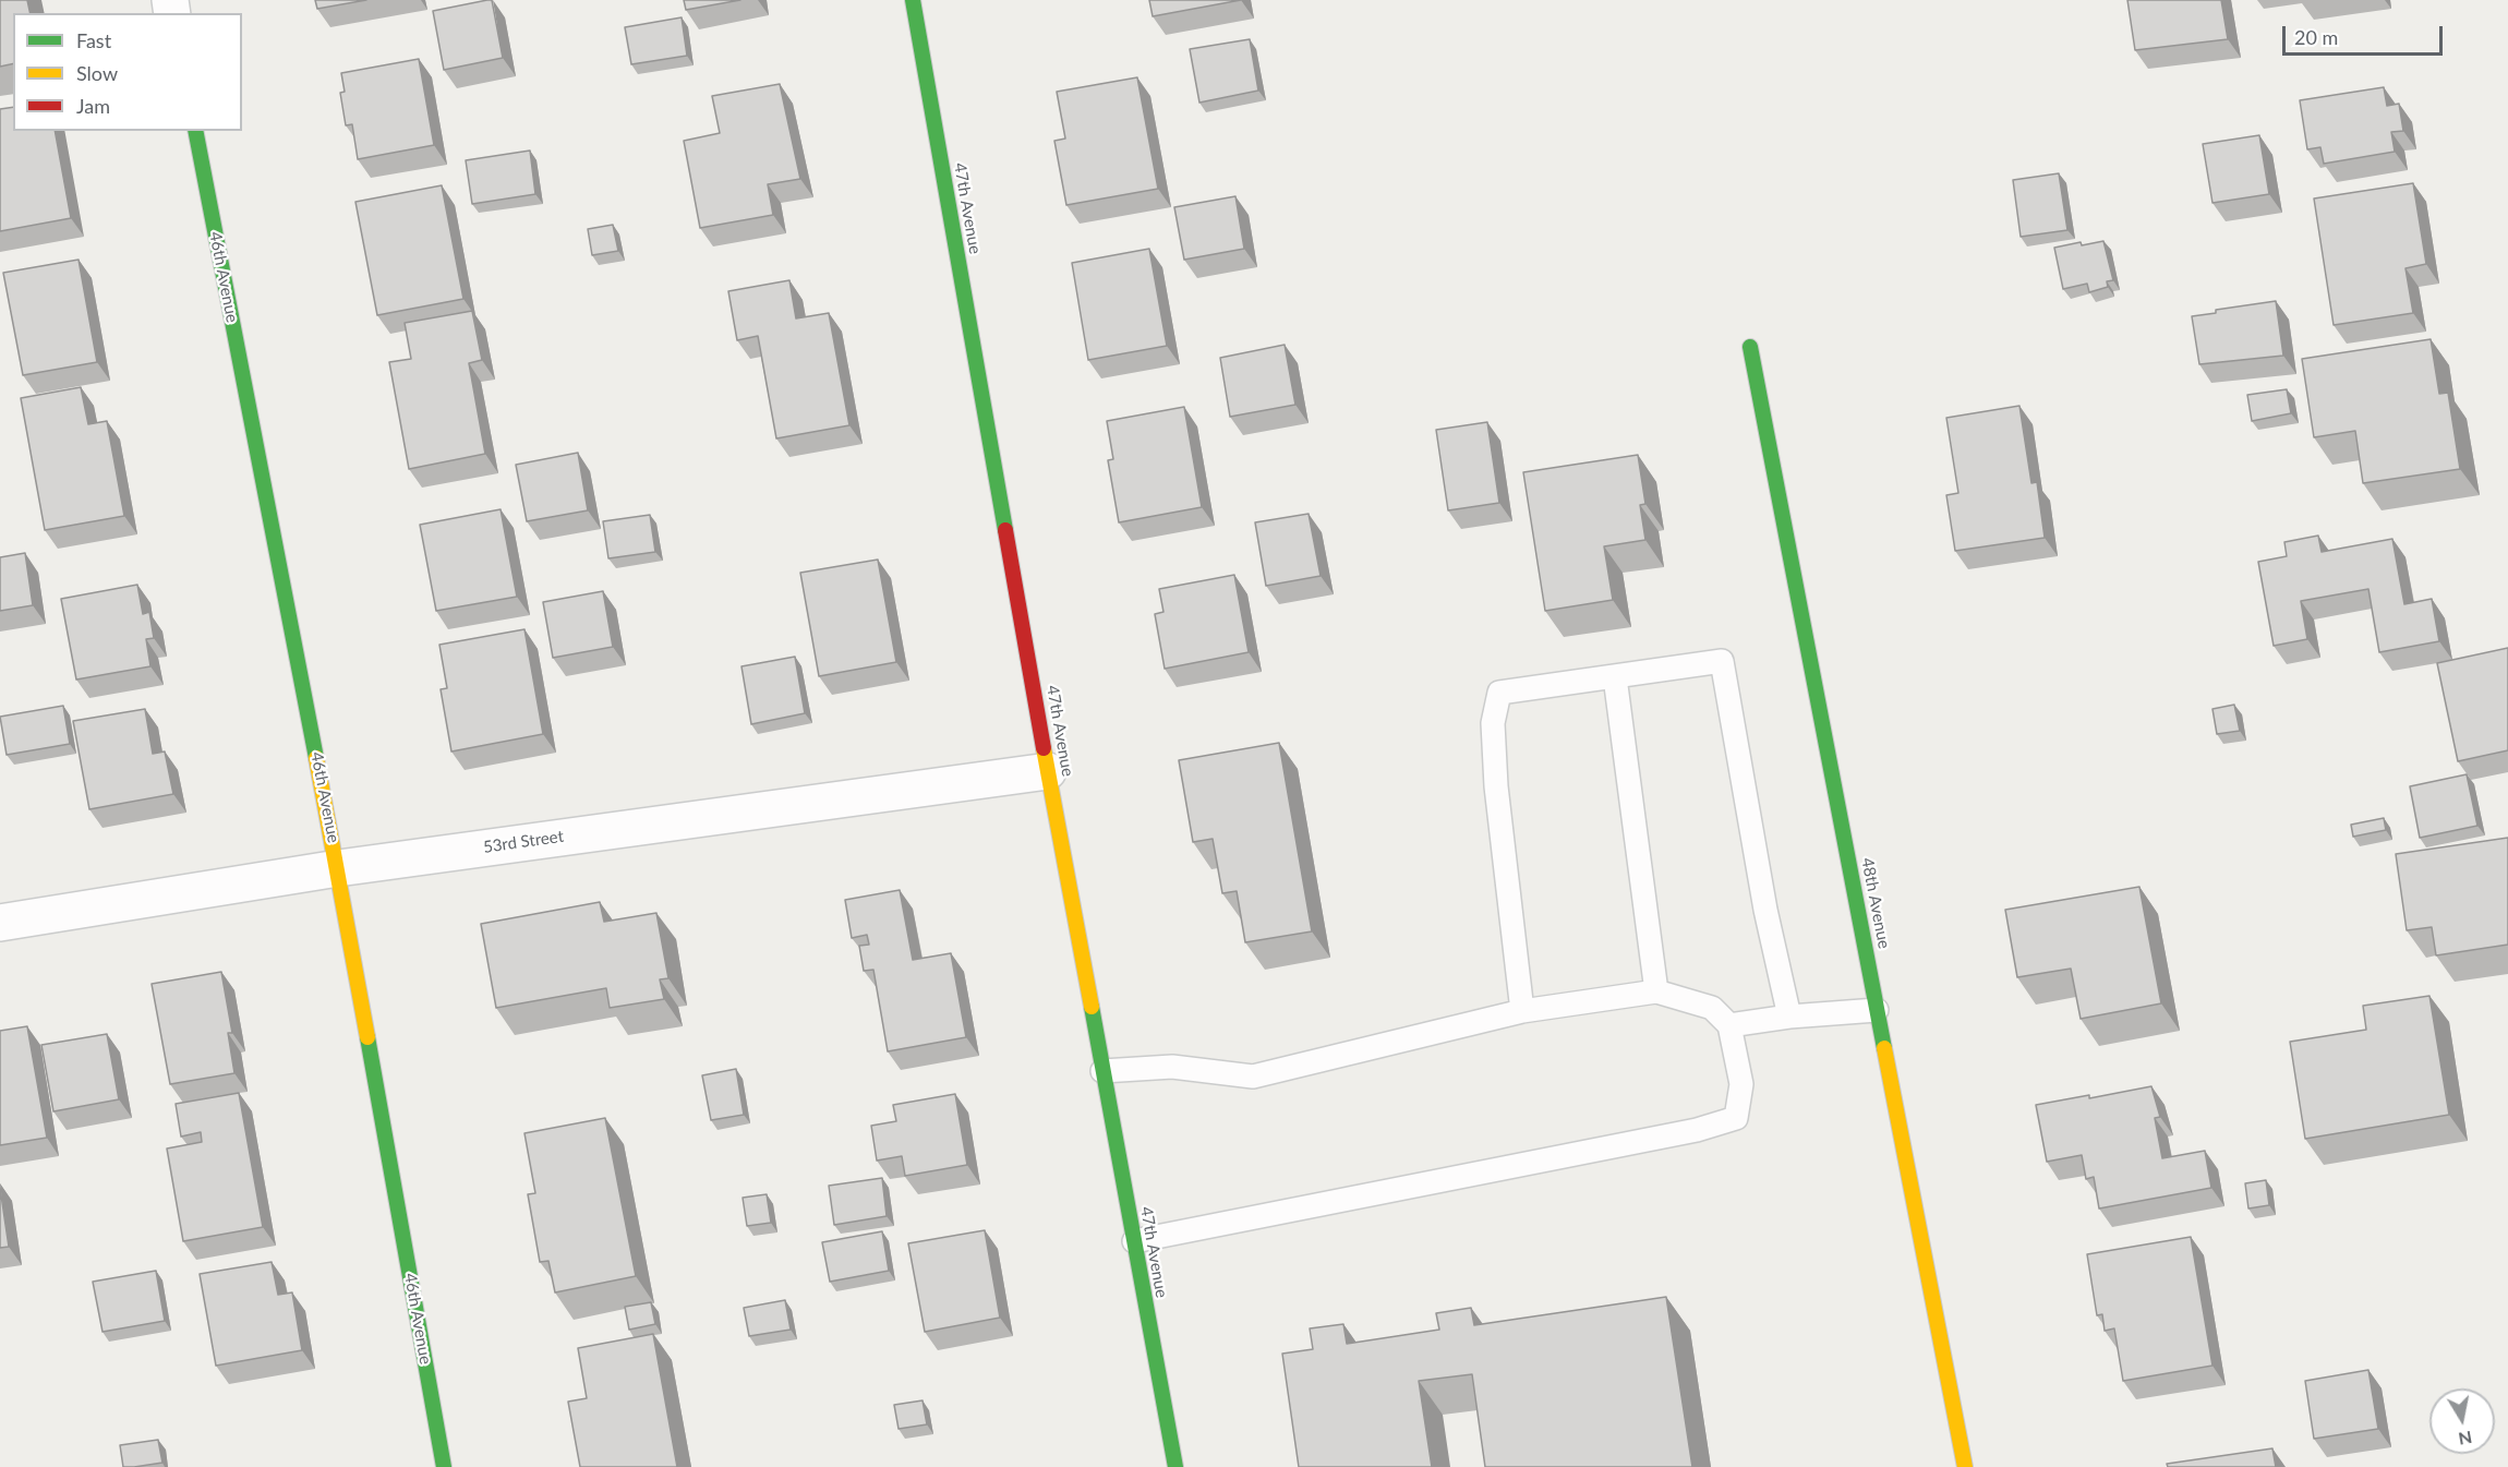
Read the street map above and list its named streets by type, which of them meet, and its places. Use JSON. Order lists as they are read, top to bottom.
{
  "streets": {
    "street": [
      "47th Avenue",
      "46th Avenue",
      "53rd Street",
      "48th Avenue"
    ]
  },
  "crossings": [
    ["47th Avenue", "53rd Street"],
    ["46th Avenue", "53rd Street"]
  ],
  "legend": ["Fast", "Slow", "Jam"],
  "scale_bar": "20 m",
  "north": "bottom"
}
